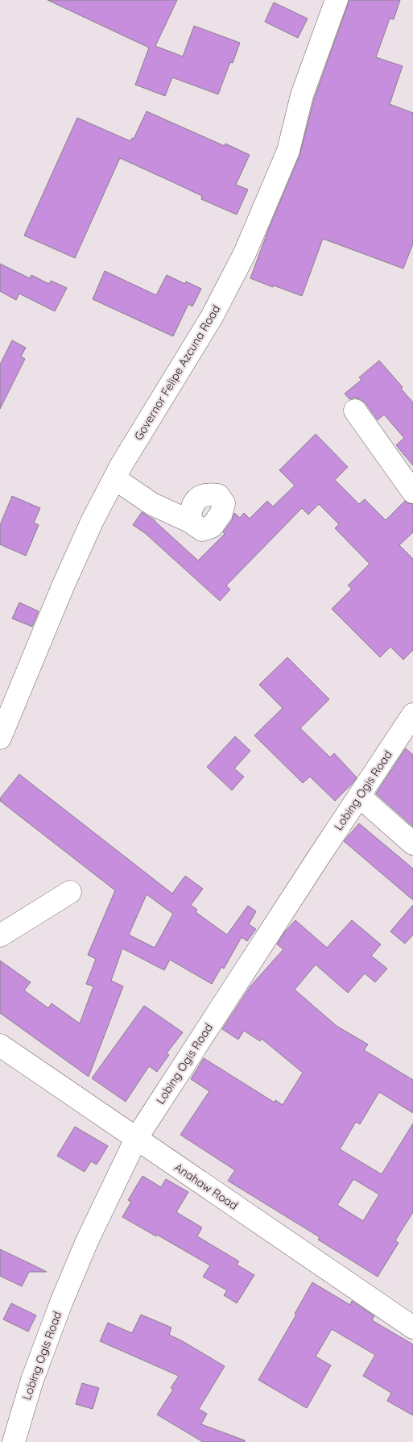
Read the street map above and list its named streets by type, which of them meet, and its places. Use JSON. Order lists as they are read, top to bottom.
{
  "streets": {
    "street": ["Governor Felipe Azcuna Road", "Lobing Ogis Road", "Anahaw Road"]
  },
  "crossings": [
    ["Lobing Ogis Road", "Anahaw Road"]
  ]
}
